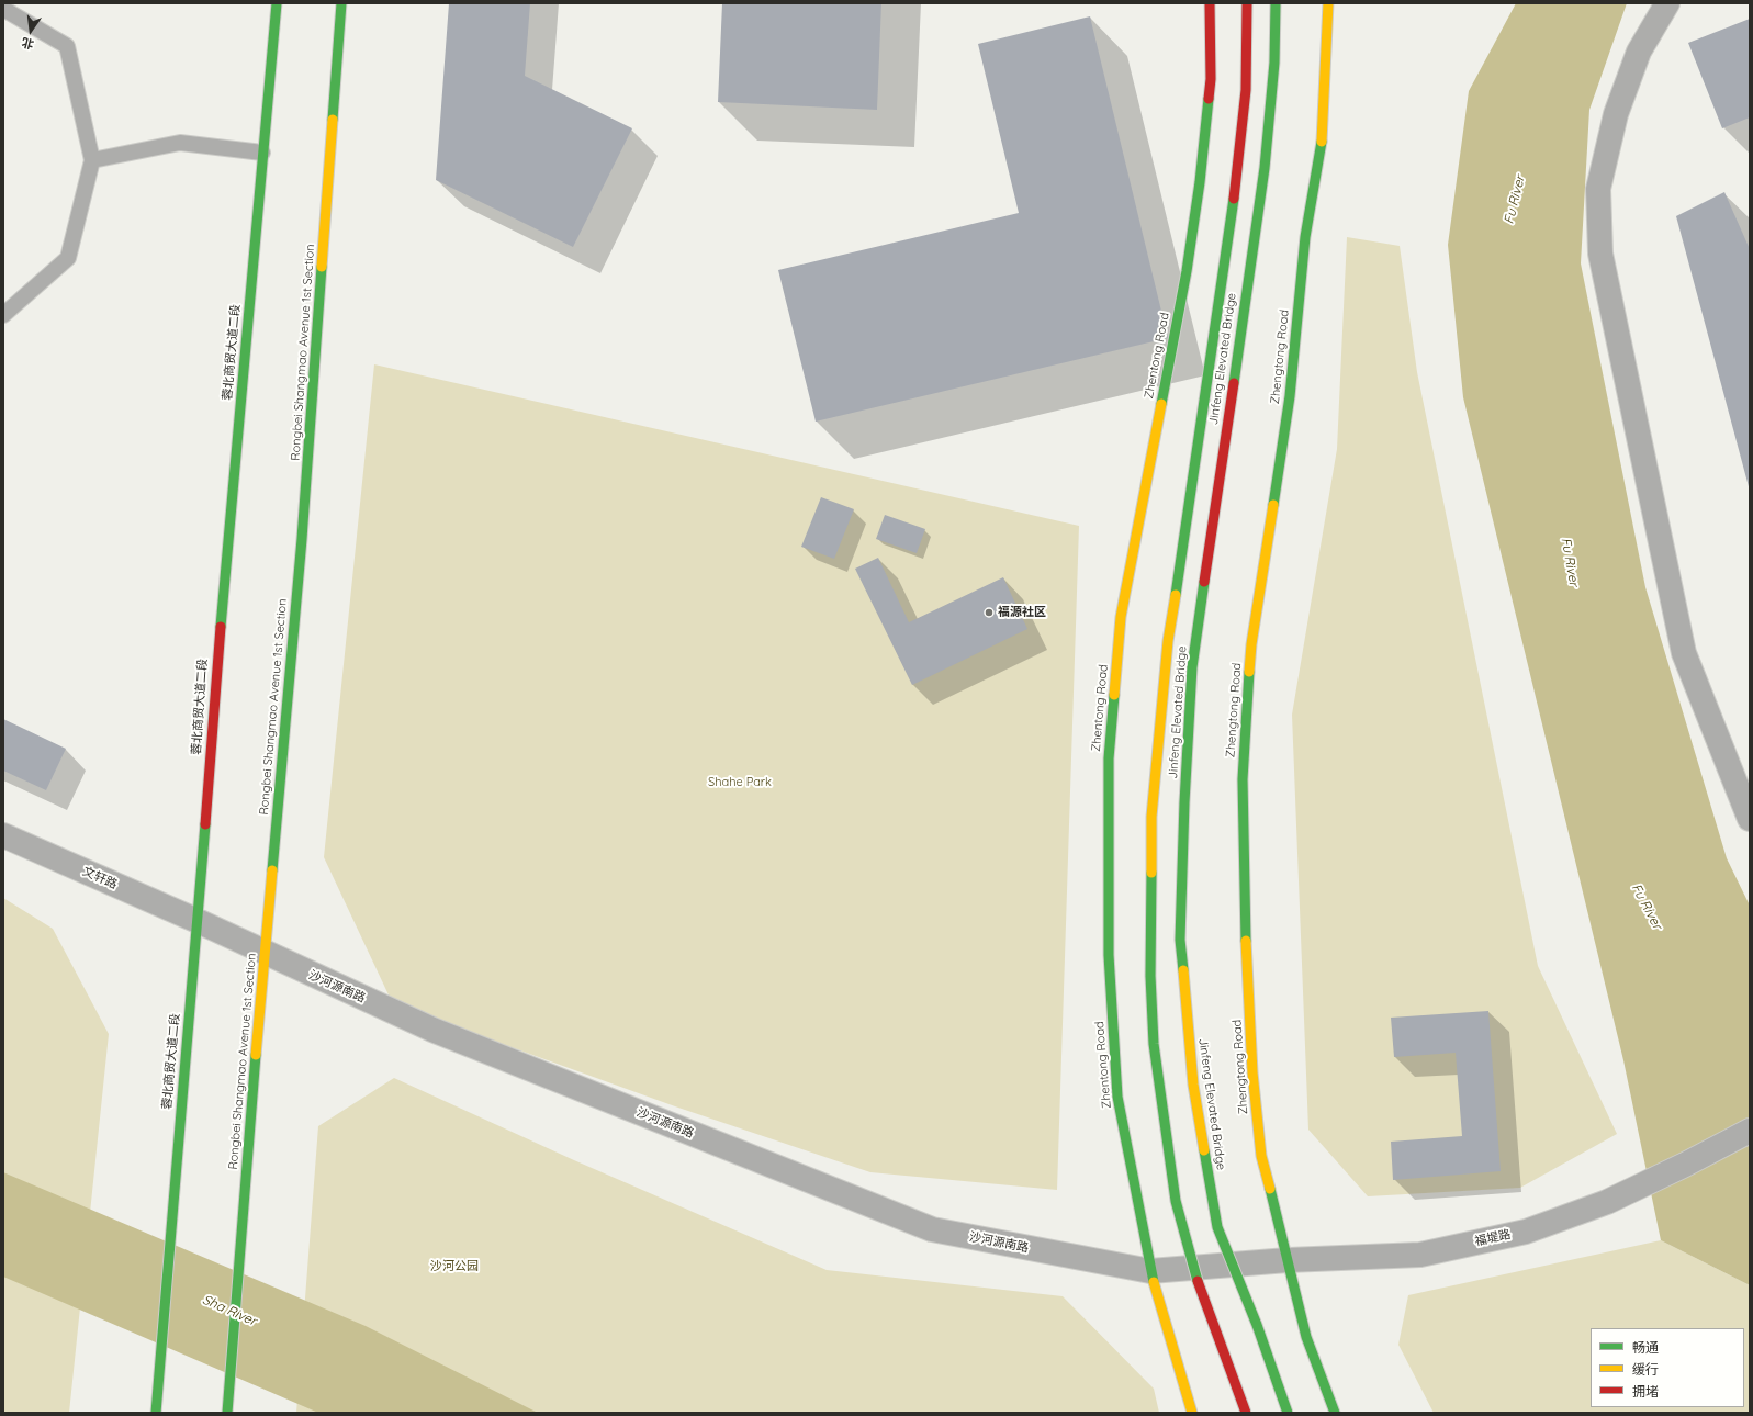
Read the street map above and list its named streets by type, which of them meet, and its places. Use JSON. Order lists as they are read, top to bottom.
{
  "streets": {
    "main road": [
      "蓉北商贸大道二段",
      "Rongbei Shangmao Avenue 1st Section",
      "Zhentong Road",
      "Zhengtong Road",
      "Jinfeng Elevated Bridge"
    ],
    "street": ["文轩路", "沙河源南路", "福堤路"]
  },
  "crossings": [
    ["蓉北商贸大道二段", "文轩路"],
    ["蓉北商贸大道二段", "沙河源南路"],
    ["Rongbei Shangmao Avenue 1st Section", "沙河源南路"],
    ["Zhentong Road", "沙河源南路"],
    ["Zhengtong Road", "沙河源南路"],
    ["Zhengtong Road", "福堤路"],
    ["文轩路", "沙河源南路"],
    ["沙河源南路", "福堤路"]
  ],
  "water": ["Fu River", "Sha River"],
  "parks": ["Shahe Park", "沙河公园"],
  "places": ["福源社区"],
  "legend": ["畅通", "缓行", "拥堵"],
  "north": "bottom"
}
